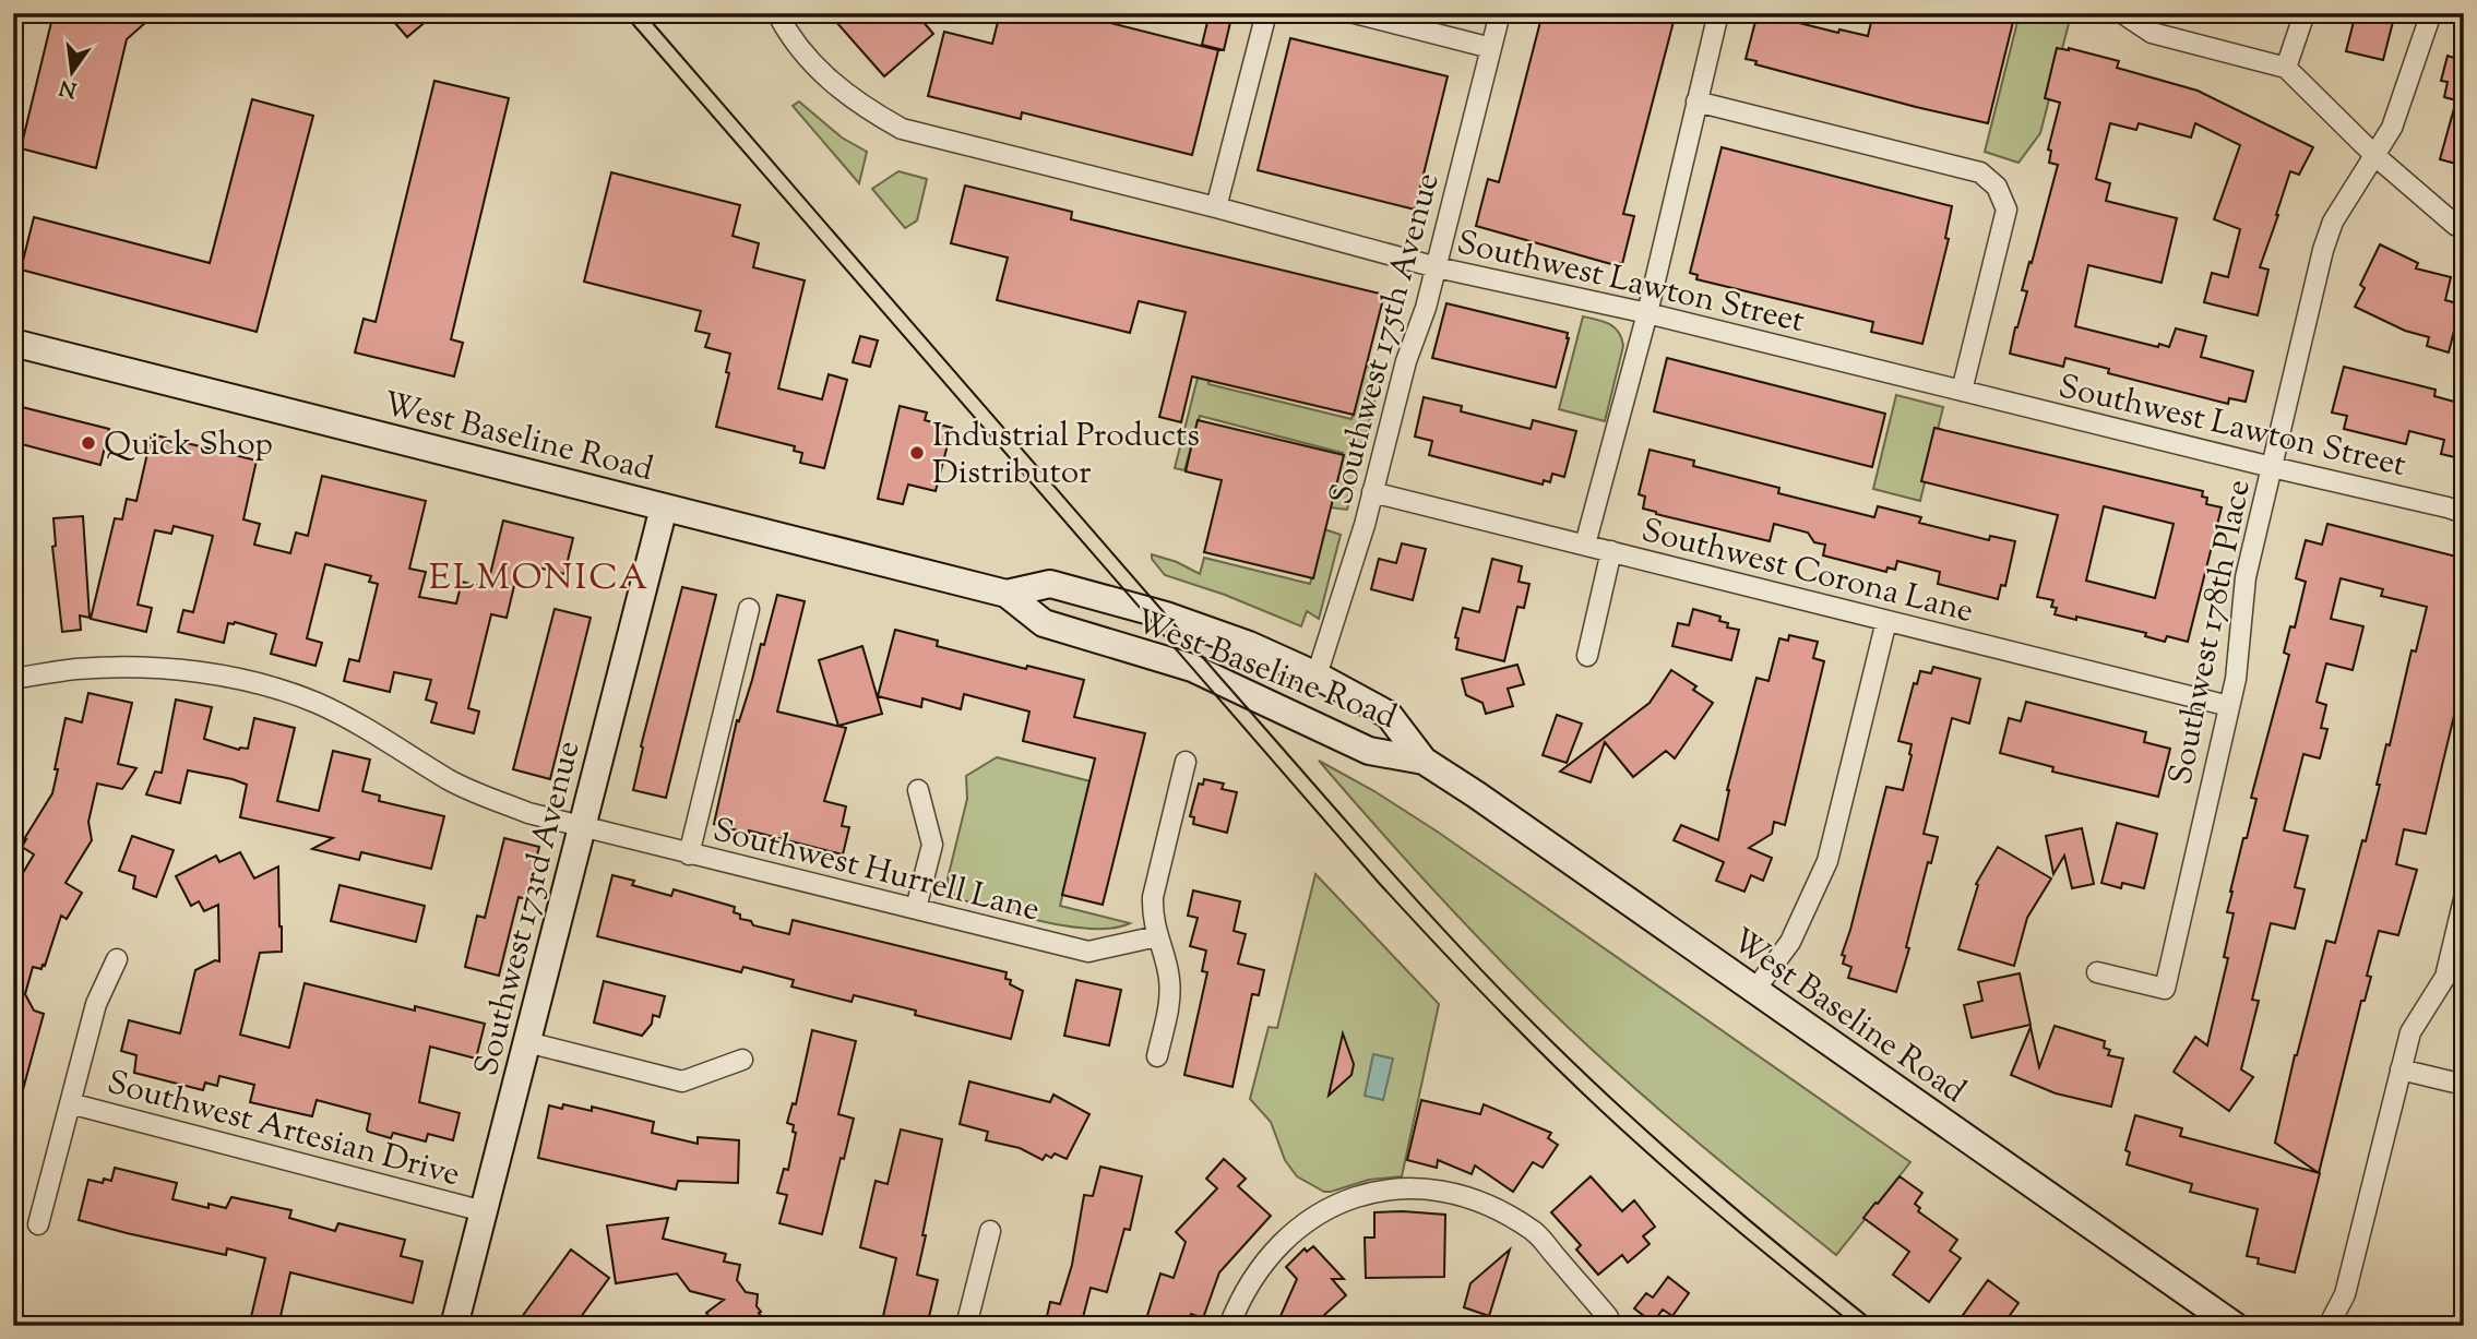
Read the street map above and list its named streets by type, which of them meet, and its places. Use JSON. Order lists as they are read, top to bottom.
{
  "streets": {
    "main road": ["West Baseline Road", "Southwest 173rd Avenue"],
    "street": [
      "Southwest Lawton Street",
      "Southwest 175th Avenue",
      "Southwest Corona Lane",
      "Southwest 178th Place",
      "Southwest Hurrell Lane",
      "Southwest Artesian Drive"
    ]
  },
  "crossings": [
    ["Southwest Lawton Street", "Southwest 175th Avenue"],
    ["Southwest Lawton Street", "Southwest 178th Place"],
    ["Southwest 175th Avenue", "West Baseline Road"],
    ["Southwest 175th Avenue", "Southwest Corona Lane"],
    ["West Baseline Road", "Southwest 173rd Avenue"],
    ["Southwest Corona Lane", "Southwest 178th Place"],
    ["Southwest Hurrell Lane", "Southwest 173rd Avenue"],
    ["Southwest 173rd Avenue", "Southwest Artesian Drive"]
  ],
  "districts": ["ELMONICA"],
  "places": ["Quick Shop", "Industrial Products Distributor"],
  "north": "bottom"
}
